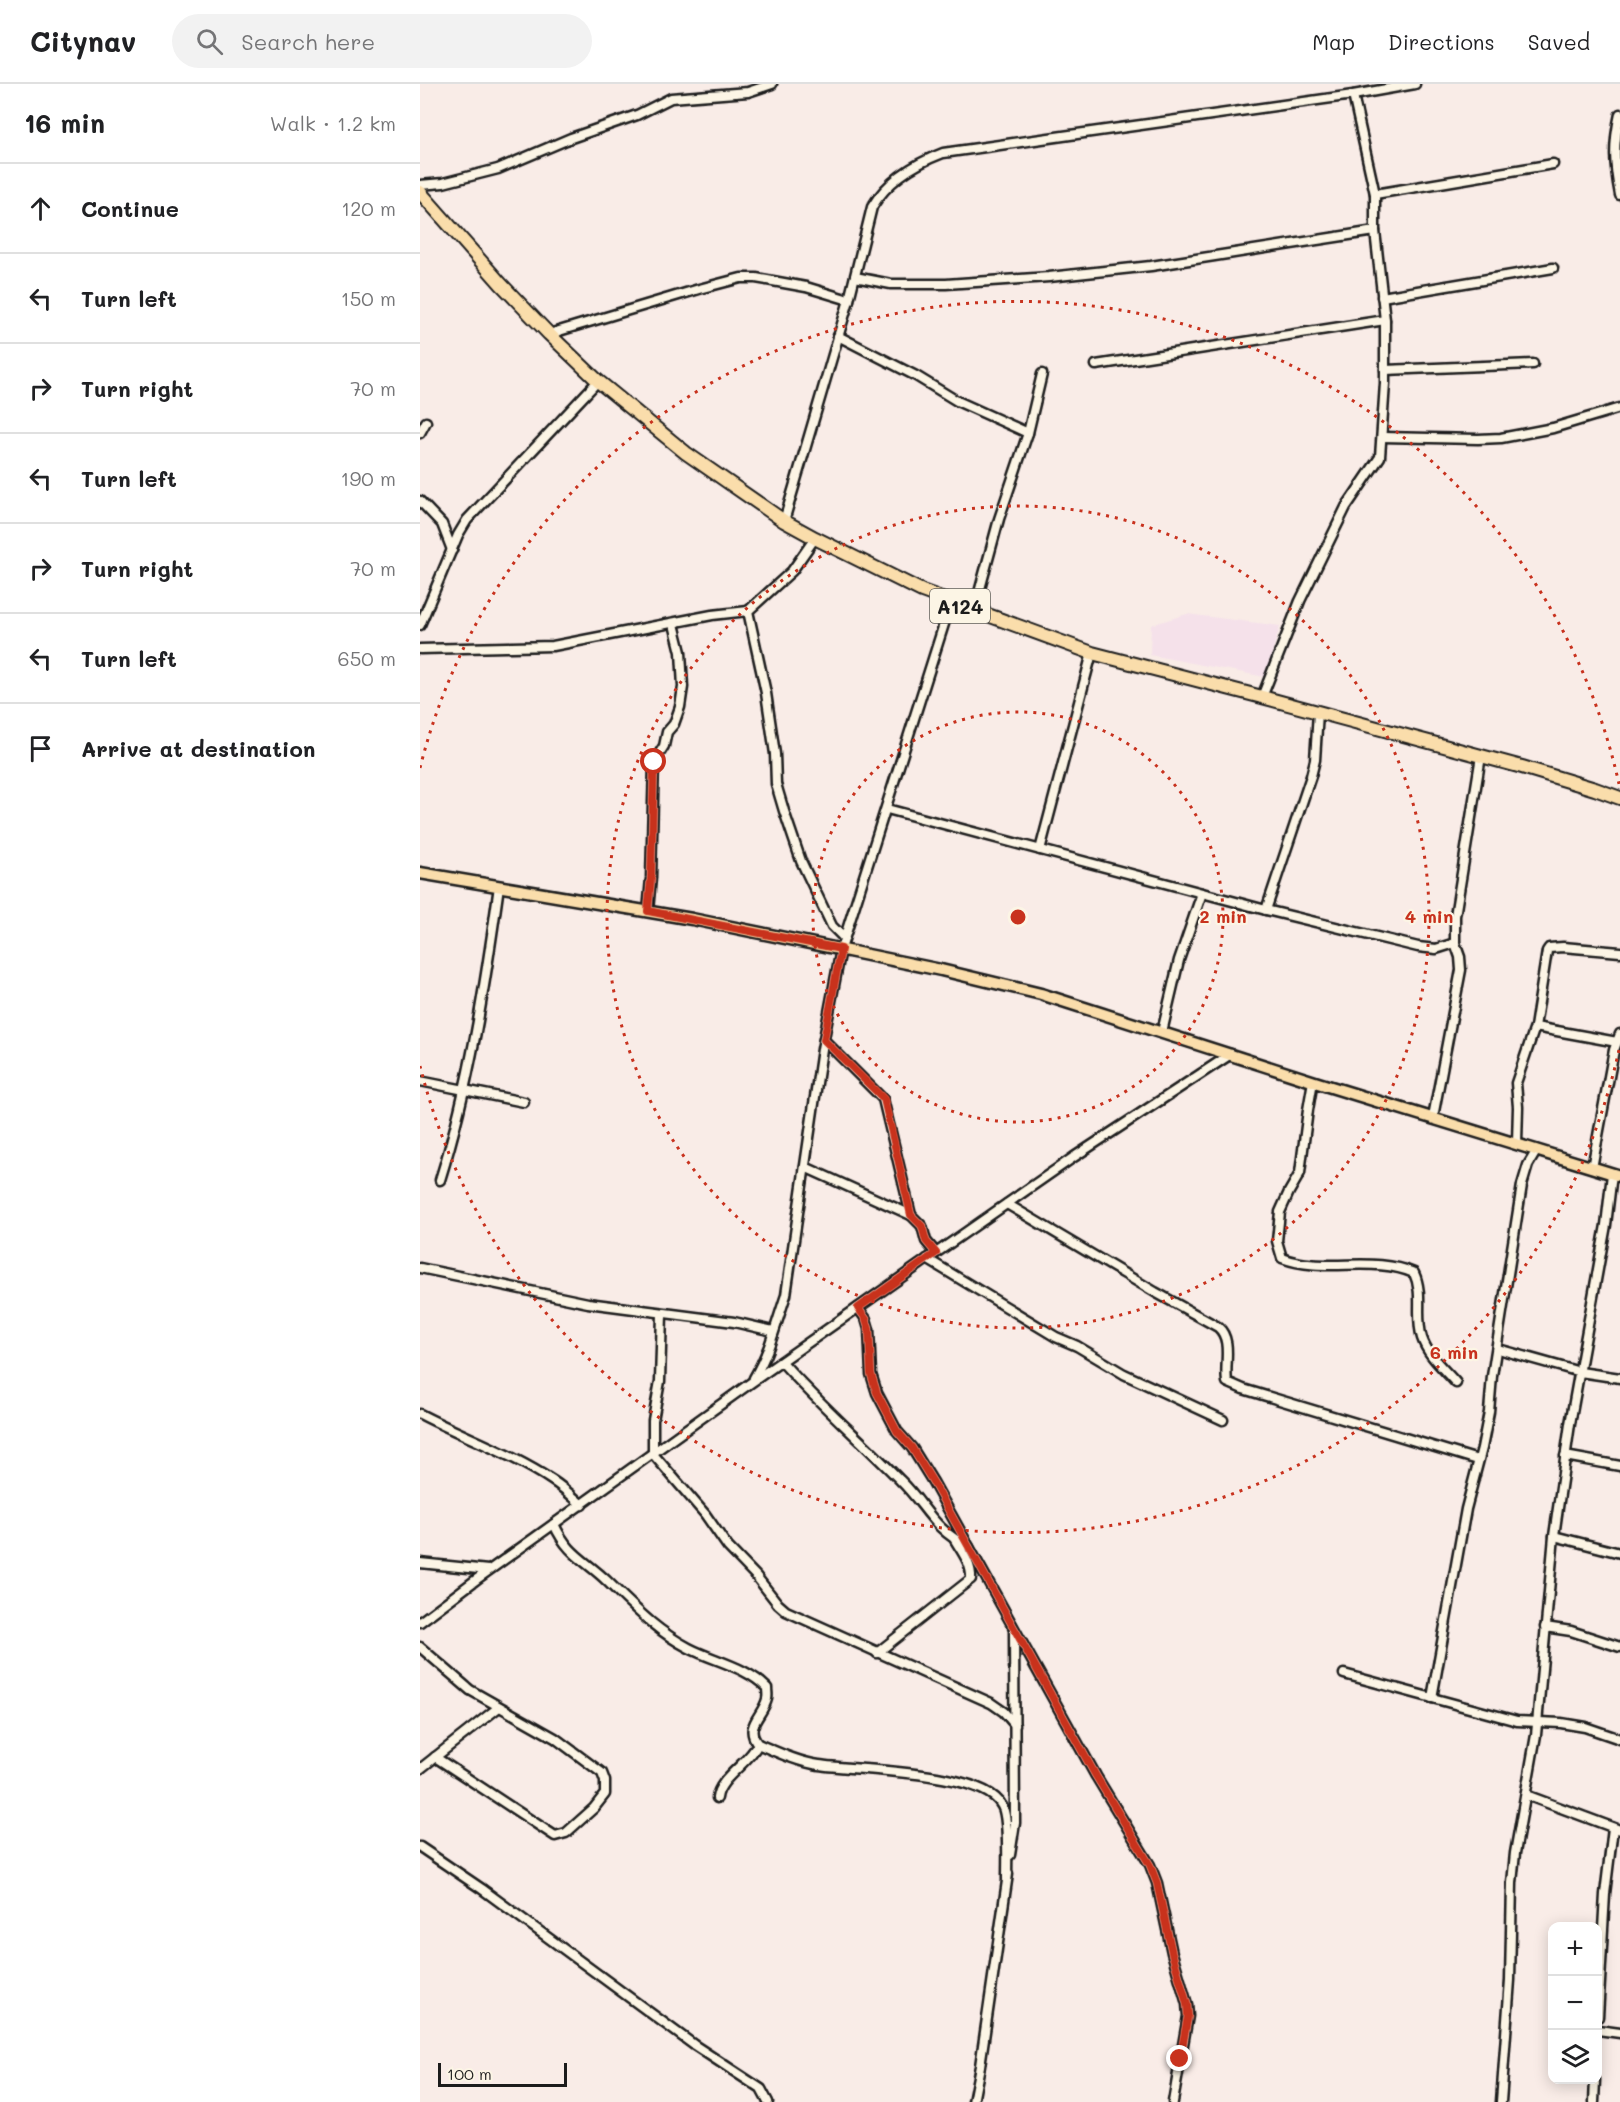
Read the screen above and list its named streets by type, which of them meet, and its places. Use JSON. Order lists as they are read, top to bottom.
{
  "streets": {
    "highway": ["A124"]
  },
  "scale_bar": "100 m",
  "page": {
    "header": "Citynav",
    "search": "Search here",
    "nav": ["Map", "Directions", "Saved"],
    "heading": ["16 min", "Walk · 1.2 km"],
    "list": [
      ["Continue", "120 m"],
      ["Turn left", "150 m"],
      ["Turn right", "70 m"],
      ["Turn left", "190 m"],
      ["Turn right", "70 m"],
      ["Turn left", "650 m"],
      "Arrive at destination"
    ],
    "map_buttons": ["+", "−"],
    "scale": "100 m"
  },
  "rings": ["2 min", "4 min", "6 min"]
}
